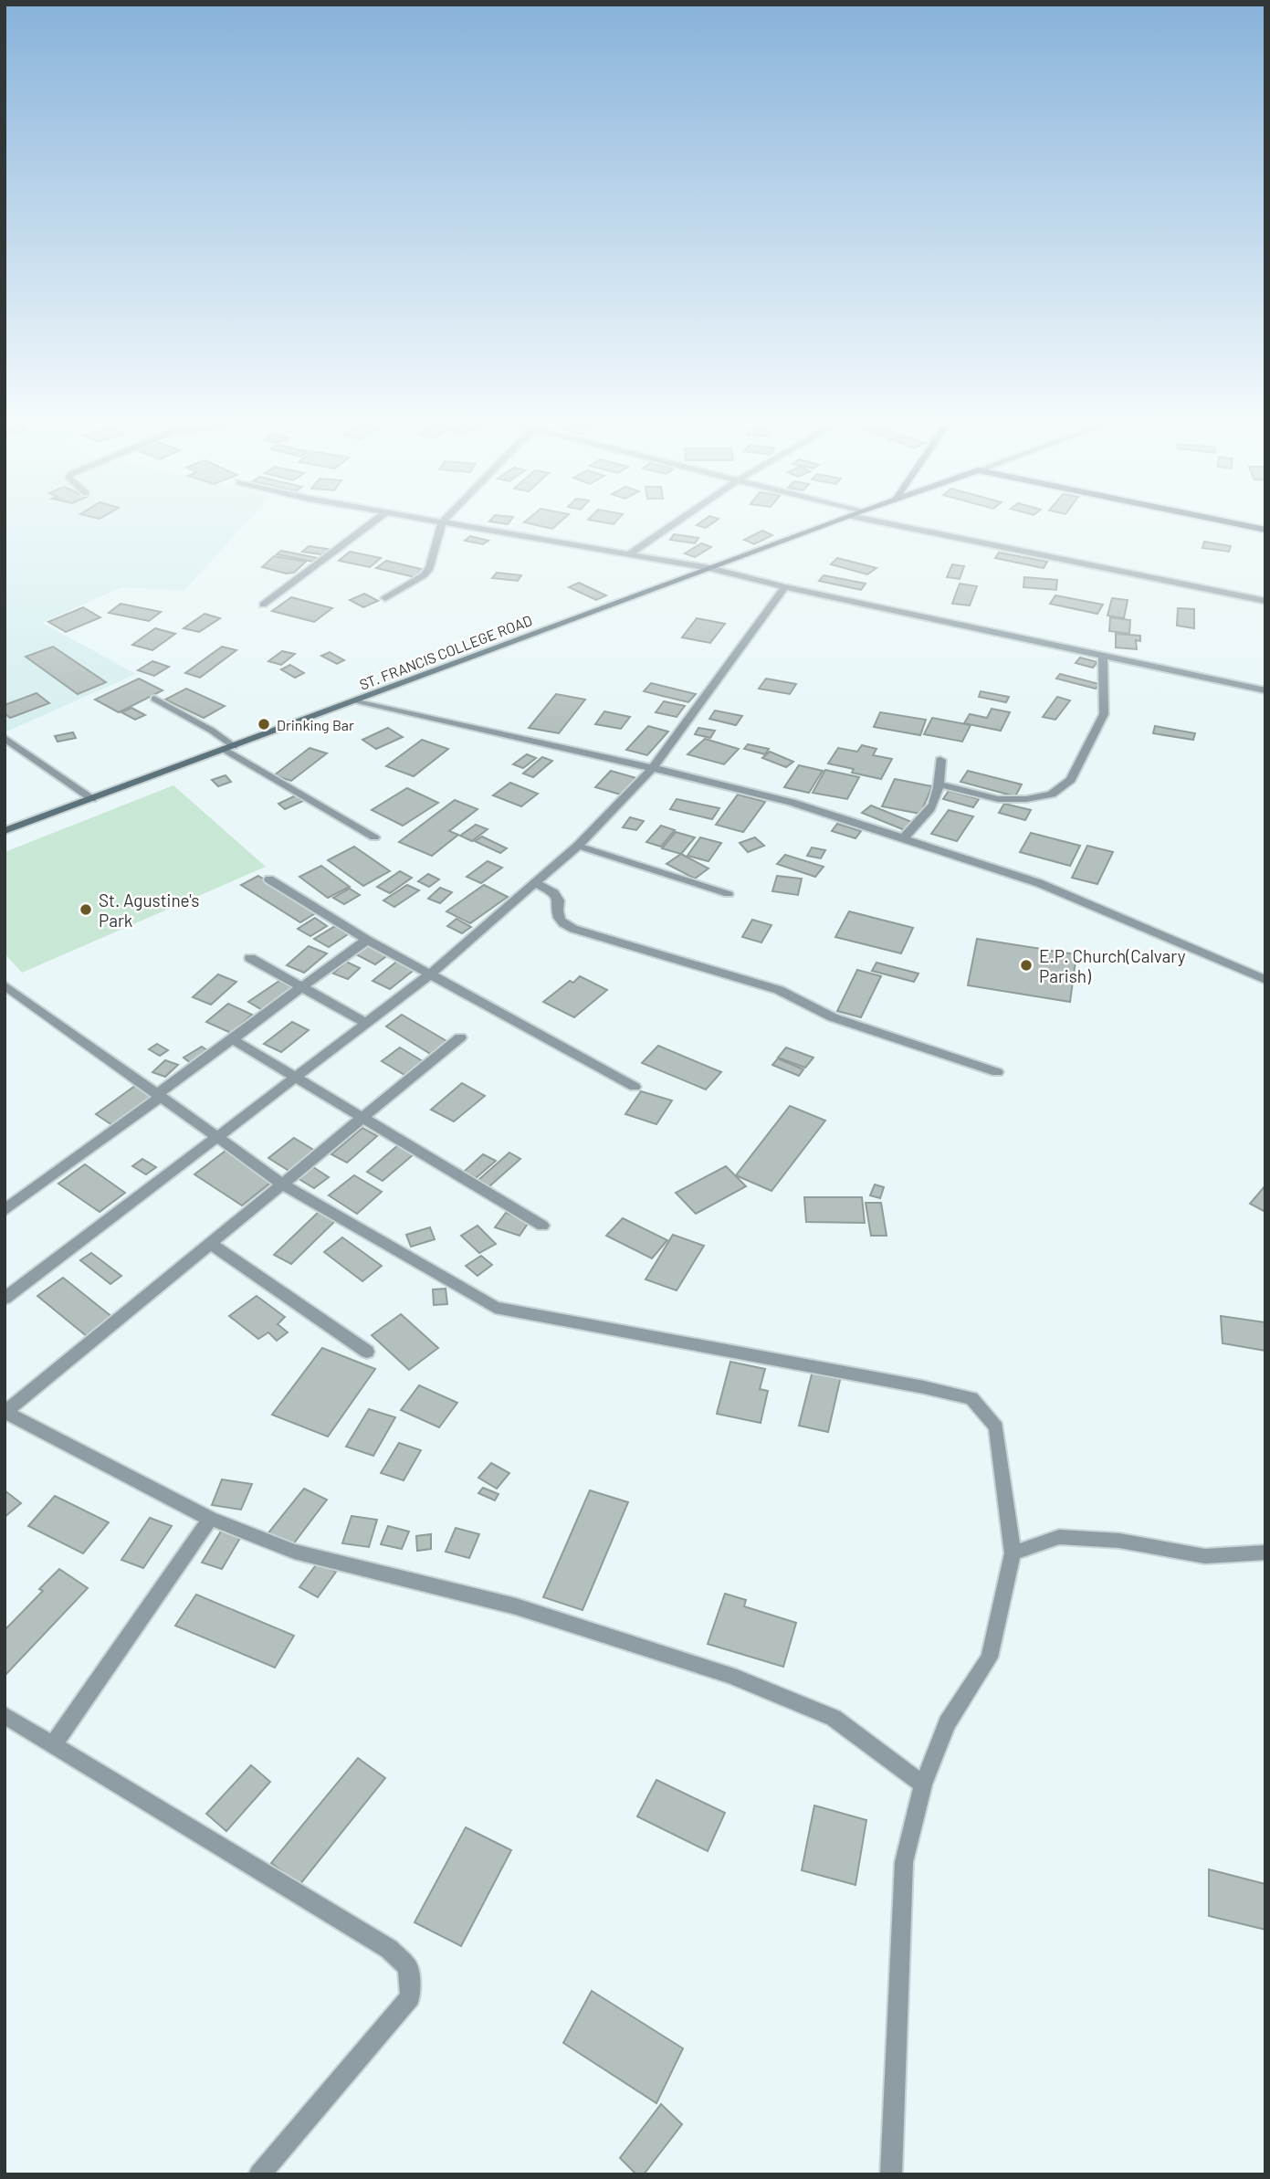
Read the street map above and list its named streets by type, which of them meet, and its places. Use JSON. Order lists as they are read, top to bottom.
{
  "streets": {
    "main road": ["ST. FRANCIS COLLEGE ROAD"]
  },
  "places": ["Drinking Bar", "St. Agustine's Park", "E.P. Church(Calvary Parish)"]
}
